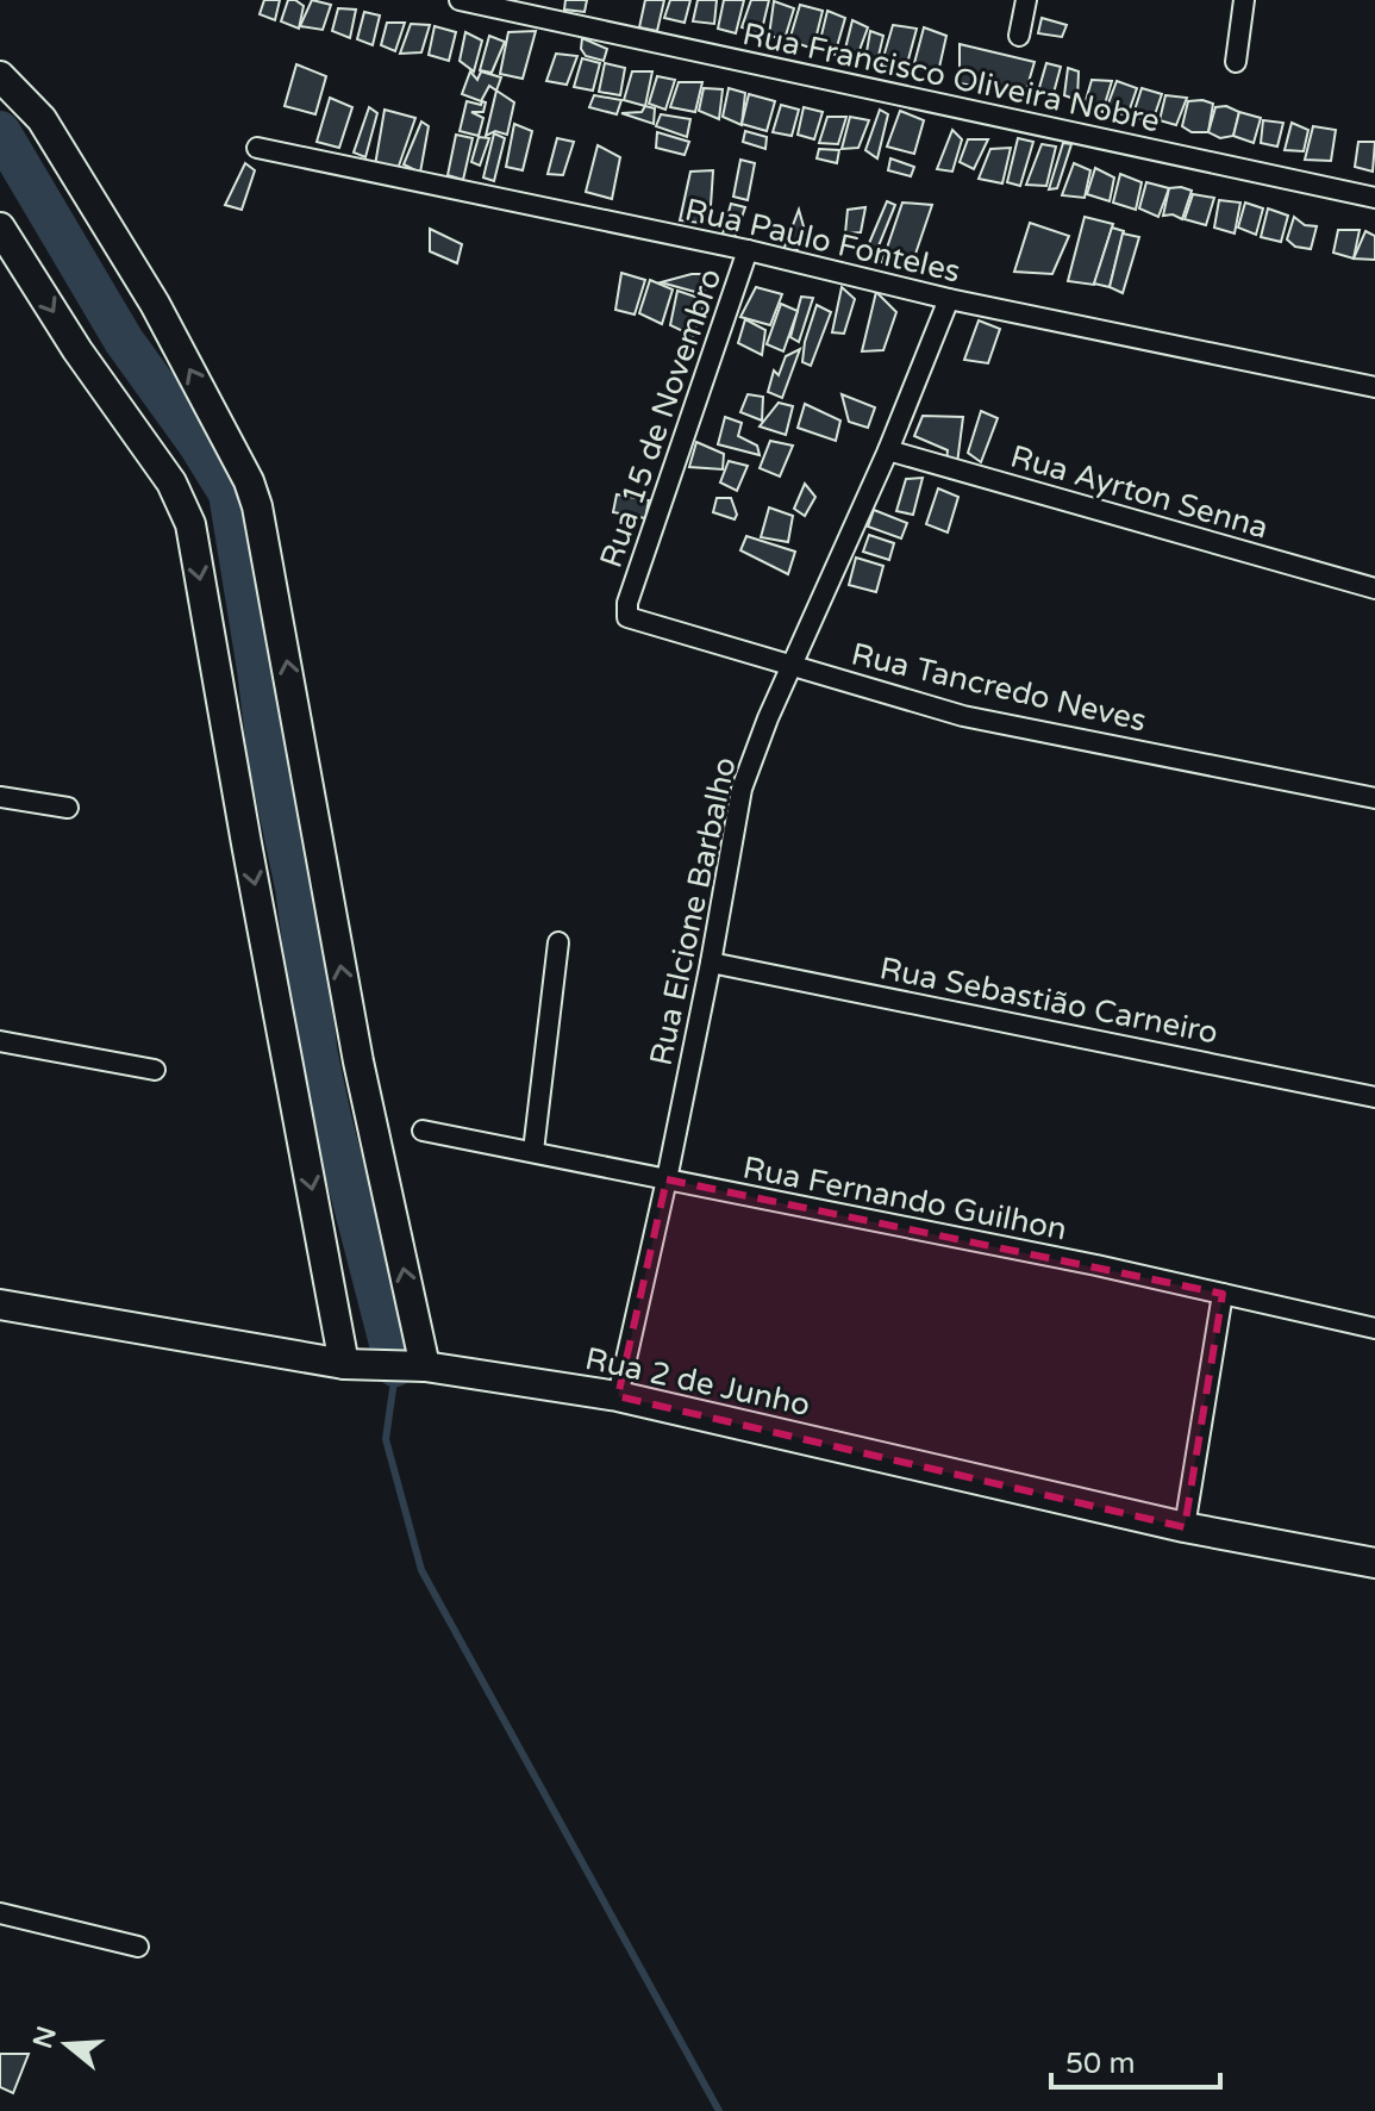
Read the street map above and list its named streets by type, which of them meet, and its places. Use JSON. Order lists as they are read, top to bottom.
{
  "streets": {
    "street": [
      "Rua Francisco Oliveira Nobre",
      "Rua Paulo Fonteles",
      "Rua 15 de Novembro",
      "Rua Ayrton Senna",
      "Rua Tancredo Neves",
      "Rua Elcione Barbalho",
      "Rua Sebastião Carneiro",
      "Rua Fernando Guilhon",
      "Rua 2 de Junho"
    ]
  },
  "crossings": [
    ["Rua Paulo Fonteles", "Rua 15 de Novembro"],
    ["Rua Paulo Fonteles", "Rua Elcione Barbalho"],
    ["Rua 15 de Novembro", "Rua Tancredo Neves"],
    ["Rua Ayrton Senna", "Rua Elcione Barbalho"],
    ["Rua Tancredo Neves", "Rua Elcione Barbalho"],
    ["Rua Elcione Barbalho", "Rua Sebastião Carneiro"],
    ["Rua Elcione Barbalho", "Rua Fernando Guilhon"],
    ["Rua Elcione Barbalho", "Rua 2 de Junho"]
  ],
  "scale_bar": "50 m",
  "north": "left"
}
